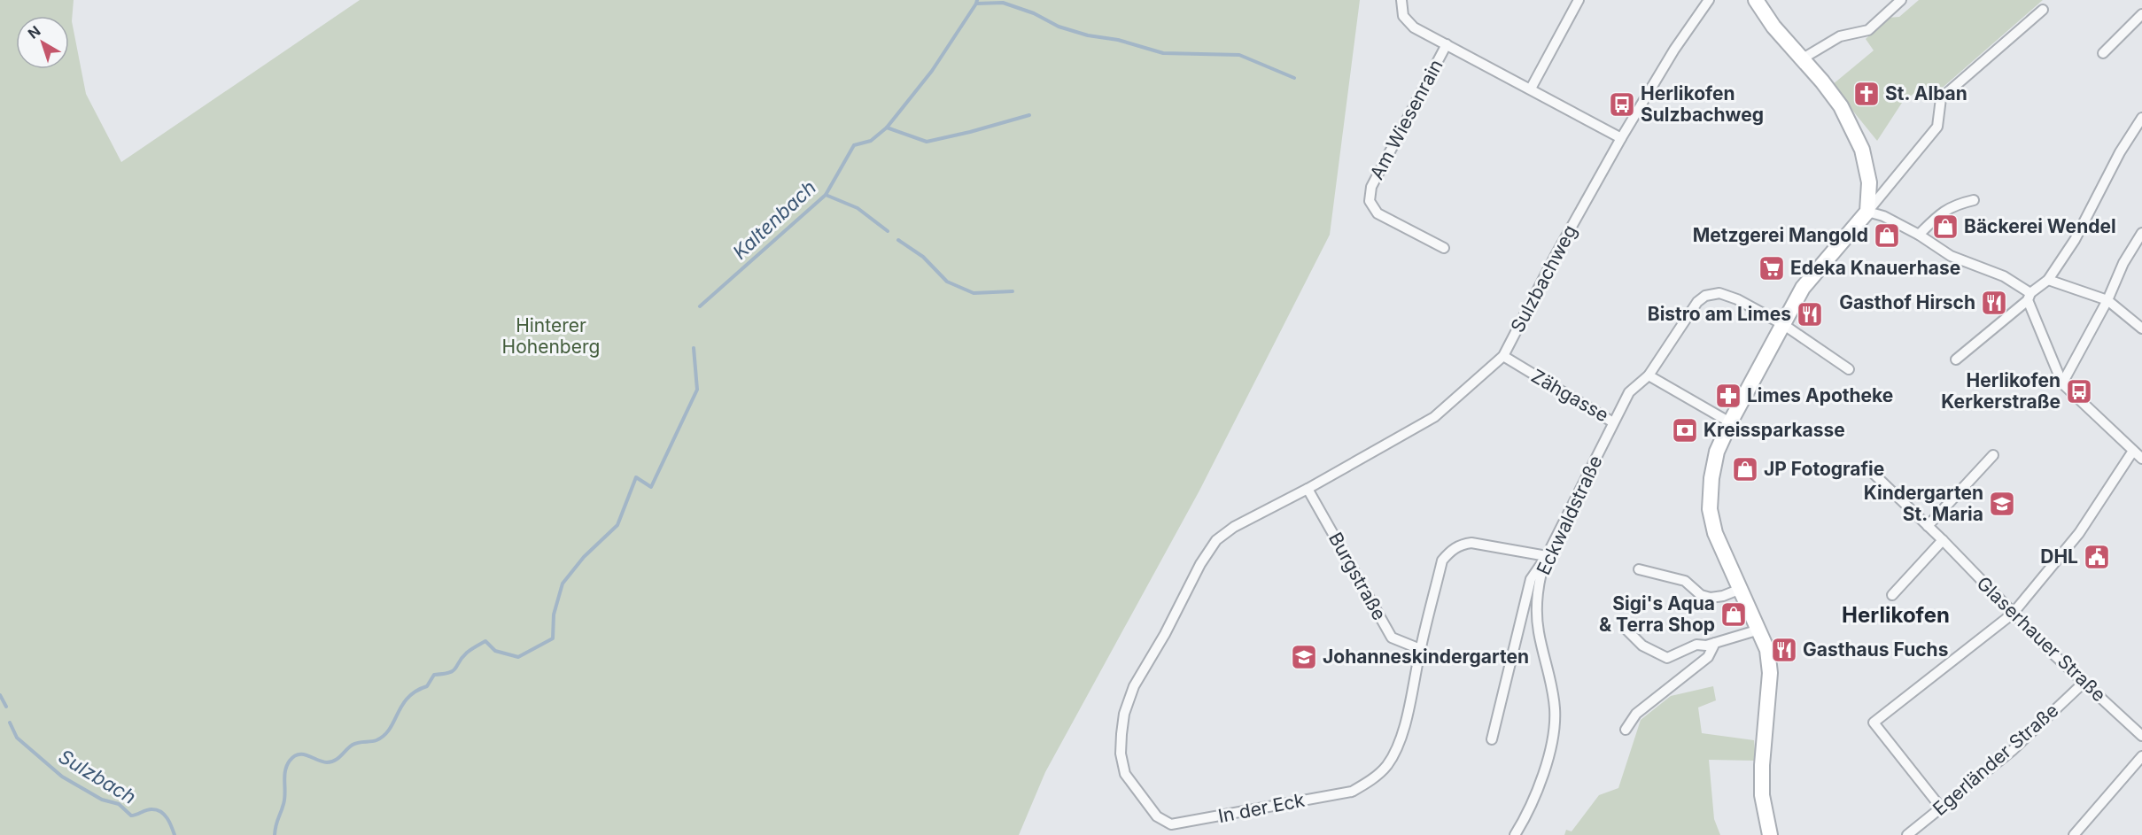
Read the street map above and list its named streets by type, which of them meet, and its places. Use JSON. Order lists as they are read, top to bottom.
{
  "streets": {
    "street": [
      "Am Wiesenrain",
      "Sulzbachweg",
      "Zähgasse",
      "Eckwaldstraße",
      "Burgstraße",
      "Glaserhauer Straße",
      "Egerländer Straße",
      "In der Eck"
    ]
  },
  "crossings": [
    ["Sulzbachweg", "Zähgasse"],
    ["Sulzbachweg", "Burgstraße"],
    ["Sulzbachweg", "In der Eck"],
    ["Zähgasse", "Eckwaldstraße"],
    ["Eckwaldstraße", "In der Eck"],
    ["Burgstraße", "In der Eck"],
    ["Glaserhauer Straße", "Egerländer Straße"]
  ],
  "districts": ["Herlikofen"],
  "water": ["Kaltenbach", "Sulzbach"],
  "parks": ["Hinterer Hohenberg"],
  "places": {
    "church": ["St. Alban"],
    "bus stop": ["Herlikofen Sulzbachweg", "Herlikofen Kerkerstraße"],
    "shop": [
      "Bäckerei Wendel",
      "Metzgerei Mangold",
      "JP Fotografie",
      "Sigi's Aqua & Terra Shop"
    ],
    "supermarket": ["Edeka Knauerhase"],
    "restaurant": ["Gasthof Hirsch", "Bistro am Limes", "Gasthaus Fuchs"],
    "pharmacy": ["Limes Apotheke"],
    "bank": ["Kreissparkasse"],
    "school or university": ["Kindergarten St. Maria", "Johanneskindergarten"],
    "public building": ["DHL"]
  },
  "north": "top left"
}
